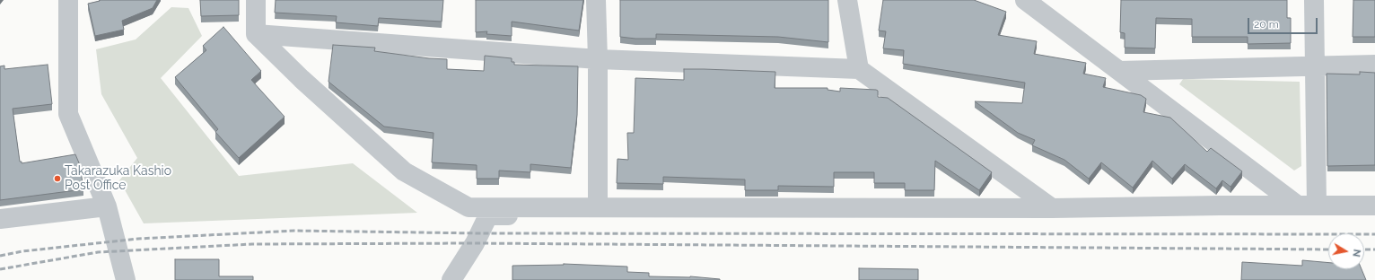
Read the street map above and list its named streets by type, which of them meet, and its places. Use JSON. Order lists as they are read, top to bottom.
{
  "places": ["Takarazuka Kashio Post Office"],
  "scale_bar": "20 m",
  "north": "right"
}
